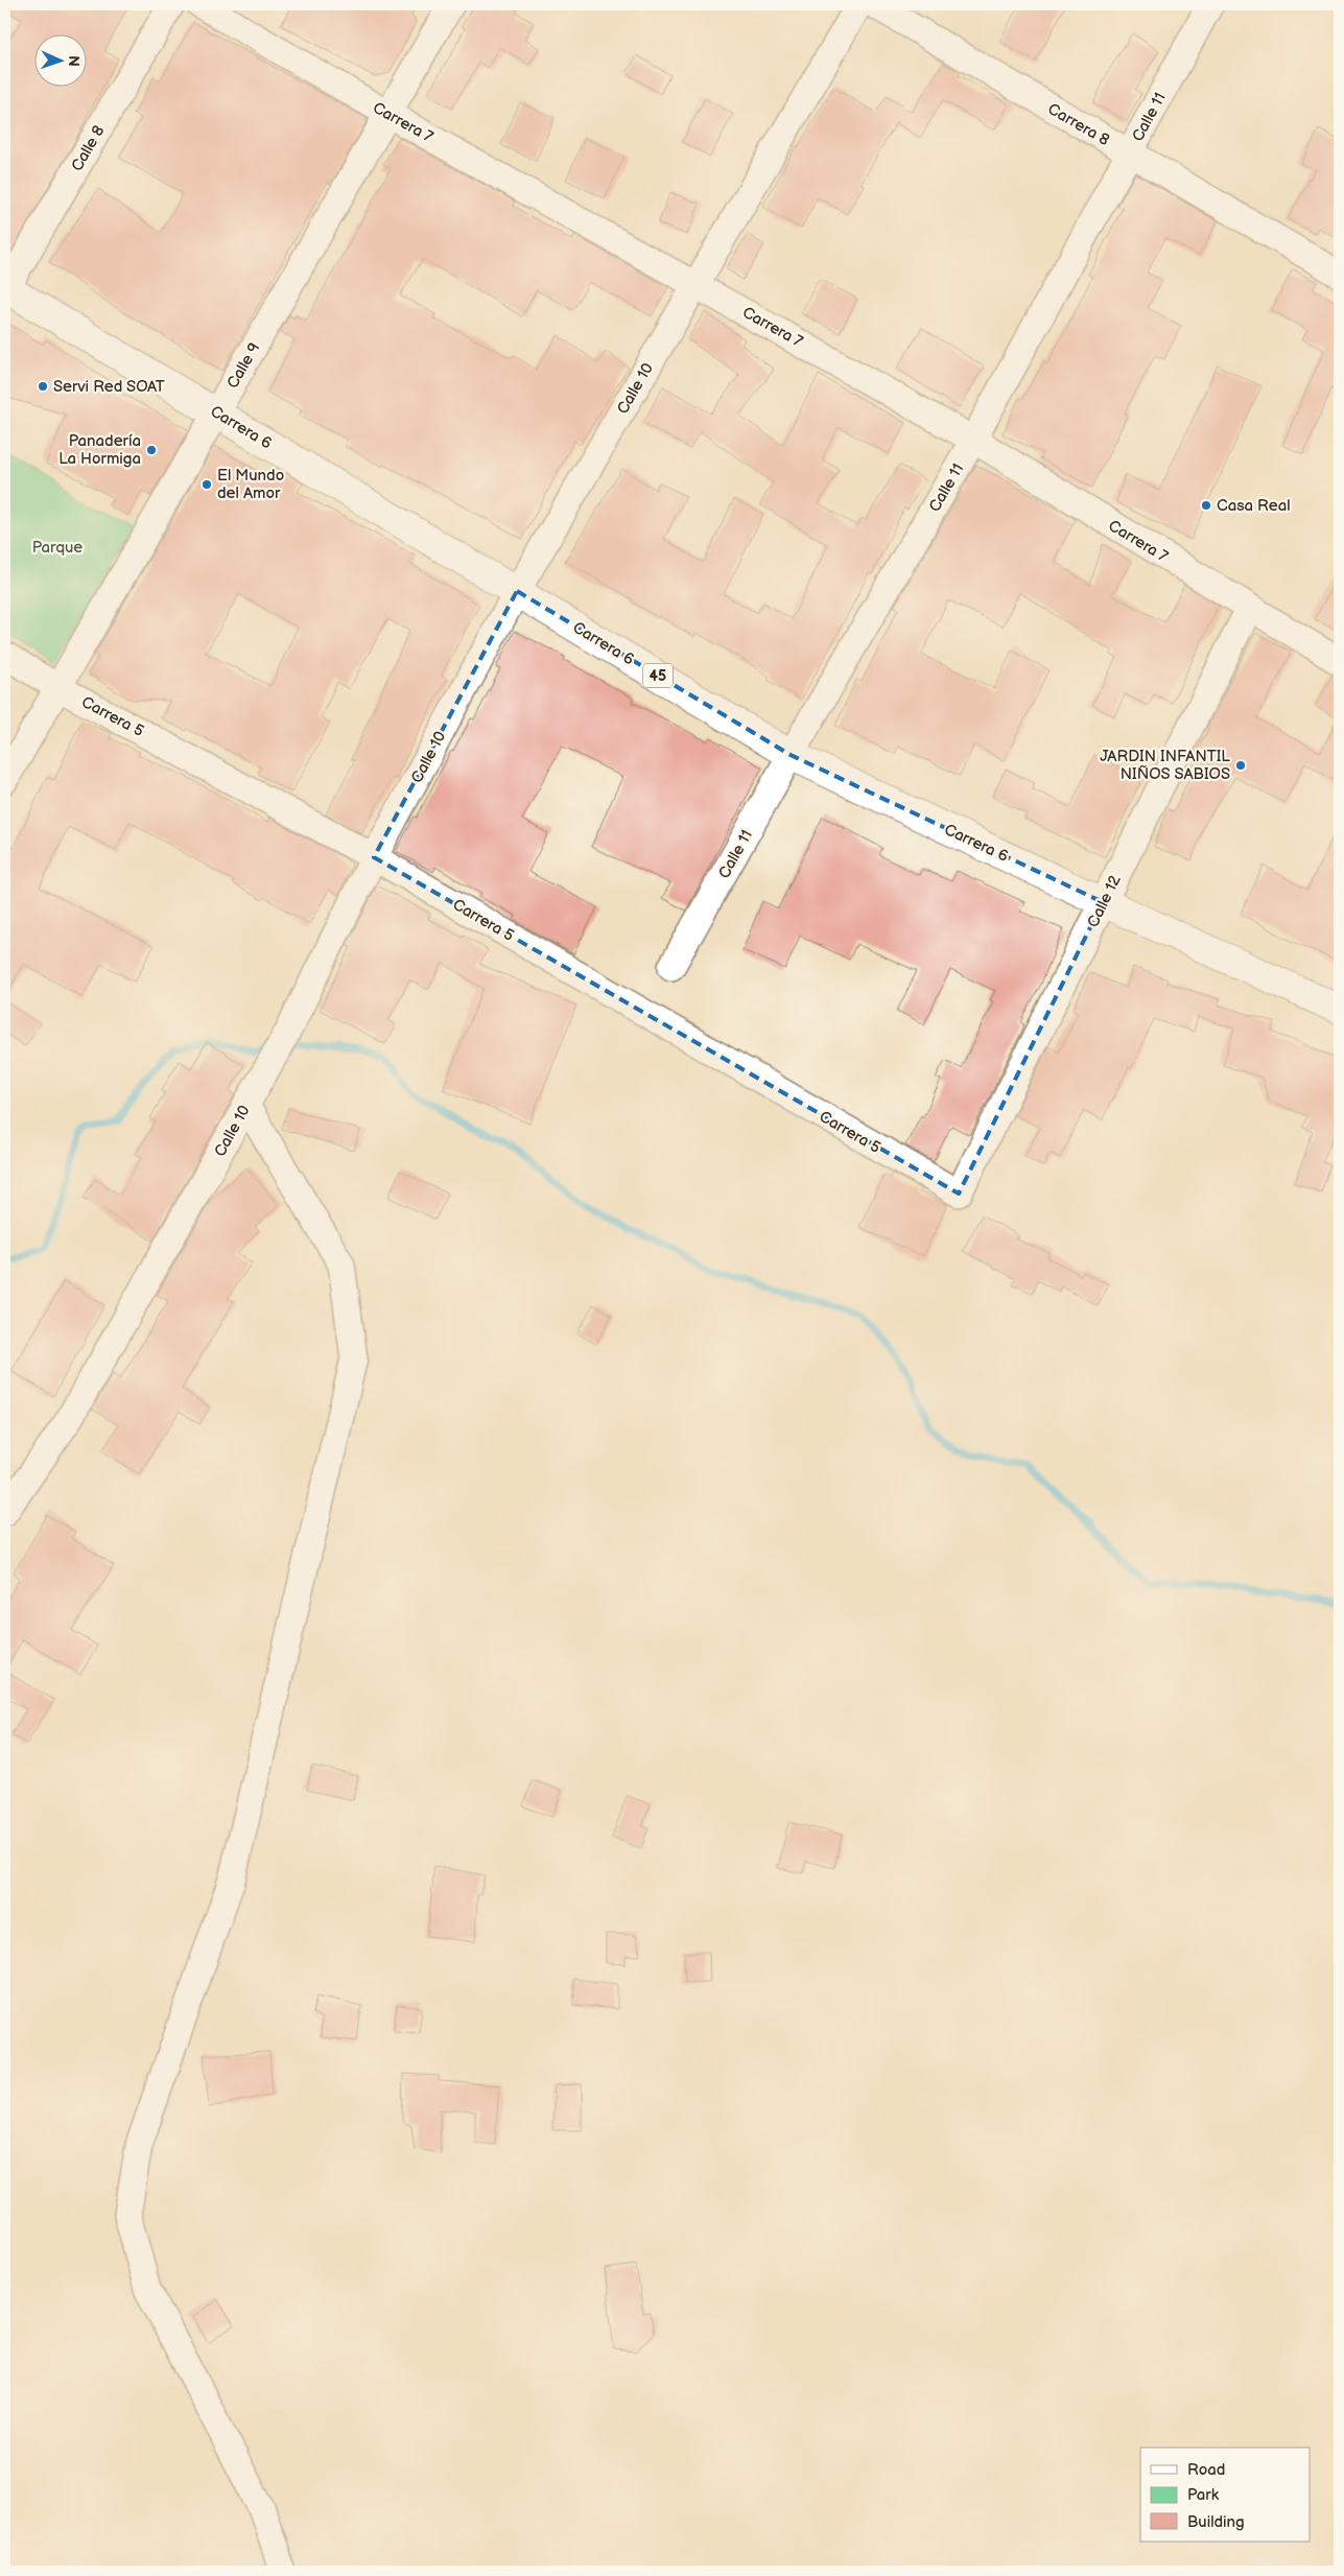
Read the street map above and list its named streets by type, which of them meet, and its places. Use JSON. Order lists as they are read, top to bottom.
{
  "streets": {
    "main road": ["Carrera 6", "45"],
    "street": [
      "Calle 11",
      "Carrera 7",
      "Carrera 8",
      "Calle 8",
      "Calle 9",
      "Calle 10",
      "Carrera 5",
      "Calle 12"
    ]
  },
  "crossings": [
    ["Calle 11", "Carrera 7"],
    ["Calle 11", "Carrera 8"],
    ["Calle 11", "Carrera 6"],
    ["Carrera 7", "Calle 9"],
    ["Carrera 7", "Calle 10"],
    ["Carrera 7", "Calle 12"],
    ["Calle 8", "Carrera 6"],
    ["Calle 9", "Carrera 6"],
    ["Calle 9", "Carrera 5"],
    ["Calle 10", "Carrera 6"],
    ["Calle 10", "Carrera 5"],
    ["Carrera 6", "Calle 12"],
    ["Carrera 5", "Calle 12"]
  ],
  "parks": ["Parque"],
  "places": [
    "Servi Red SOAT",
    "Panadería La Hormiga",
    "El Mundo del Amor",
    "Casa Real",
    "JARDIN INFANTIL NIÑOS SABIOS"
  ],
  "legend": ["Road", "Park", "Building"],
  "north": "right"
}
